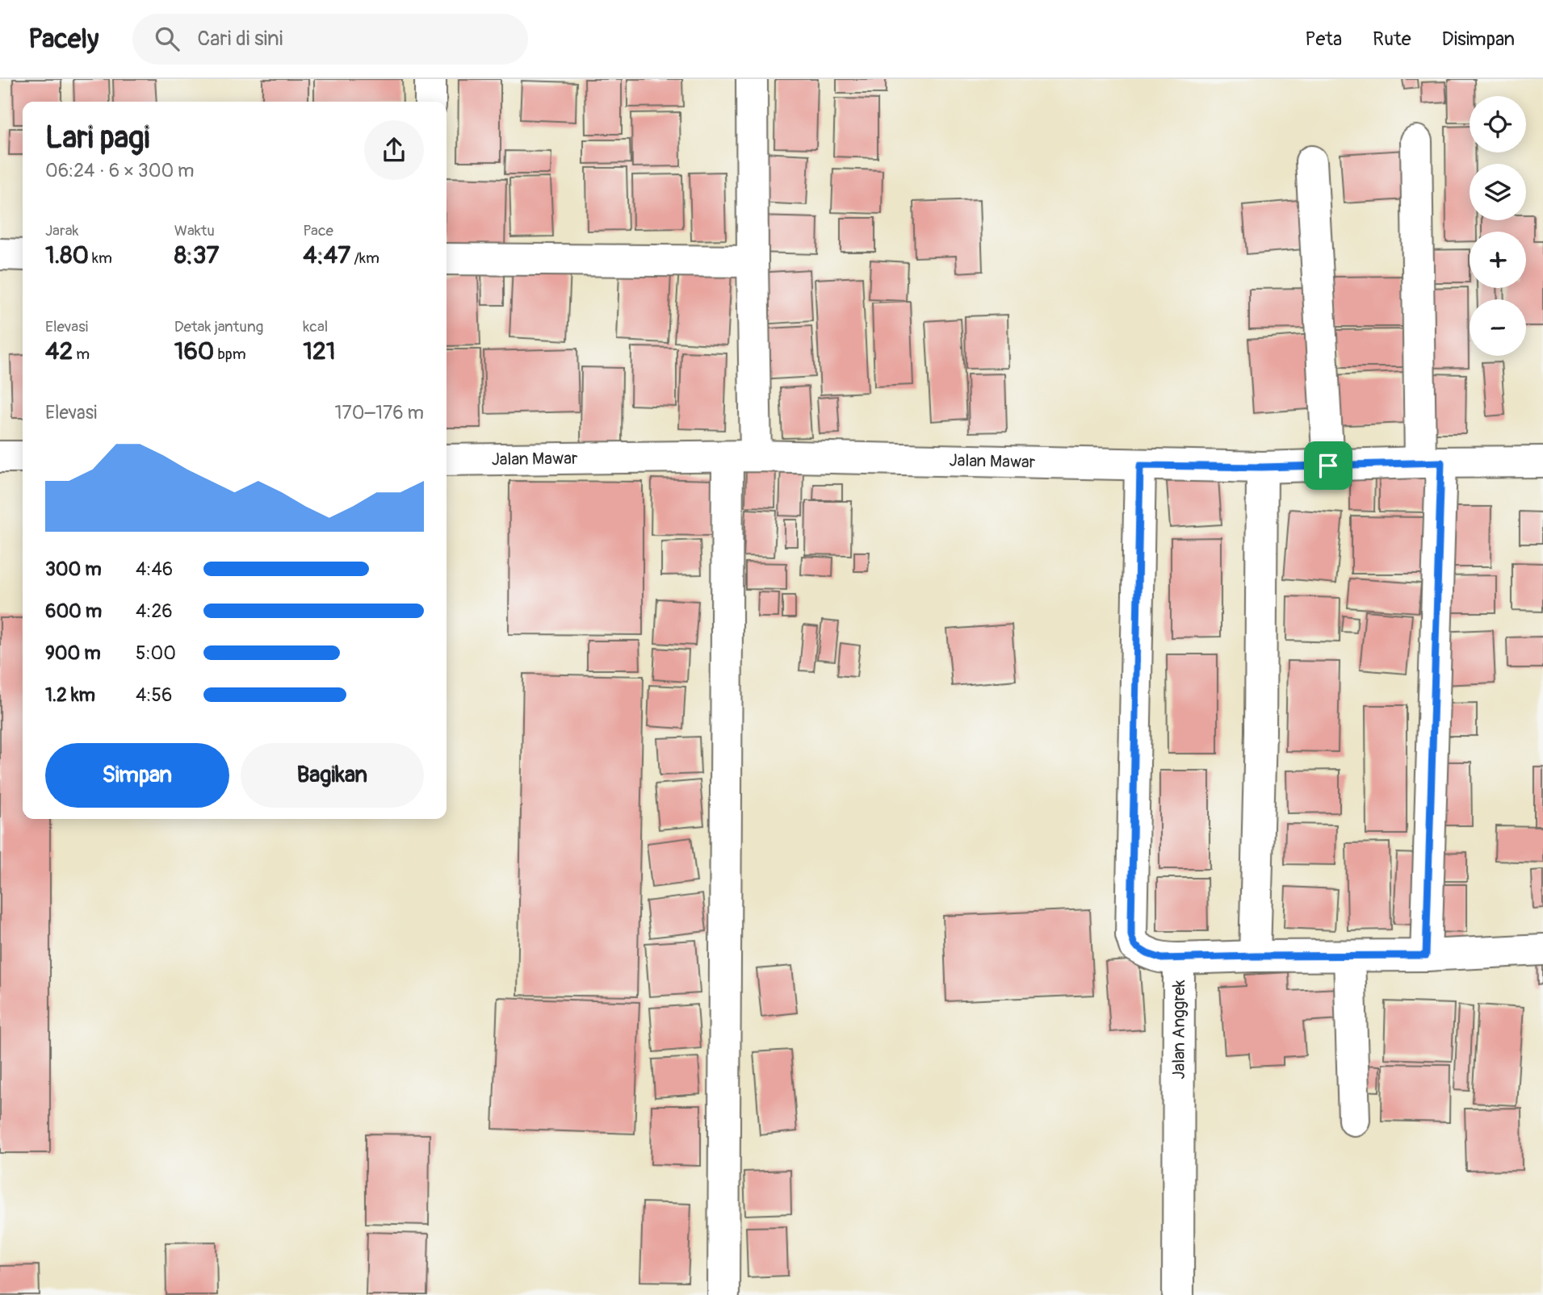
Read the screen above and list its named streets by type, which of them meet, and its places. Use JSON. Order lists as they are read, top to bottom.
{
  "streets": {
    "street": ["Jalan Mawar", "Jalan Anggrek"]
  },
  "page": {
    "header": "Pacely",
    "search": "Cari di sini",
    "nav": ["Peta", "Rute", "Disimpan"],
    "map_buttons": ["+", "−"],
    "heading": ["Lari pagi", "06:24 · 6 × 300 m"],
    "stats": [
      ["Jarak", "1.80 km"],
      ["Waktu", "8:37"],
      ["Pace", "4:47 /km"],
      ["Elevasi", "42 m"],
      ["Detak jantung", "160 bpm"],
      ["kcal", "121"]
    ],
    "chart": ["Elevasi", "170–176 m"],
    "list": [
      {
        "name": "300 m",
        "note": "4:46"
      },
      {
        "name": "600 m",
        "note": "4:26"
      },
      {
        "name": "900 m",
        "note": "5:00"
      },
      {
        "name": "1.2 km",
        "note": "4:56"
      }
    ],
    "buttons": ["Simpan", "Bagikan"]
  }
}
